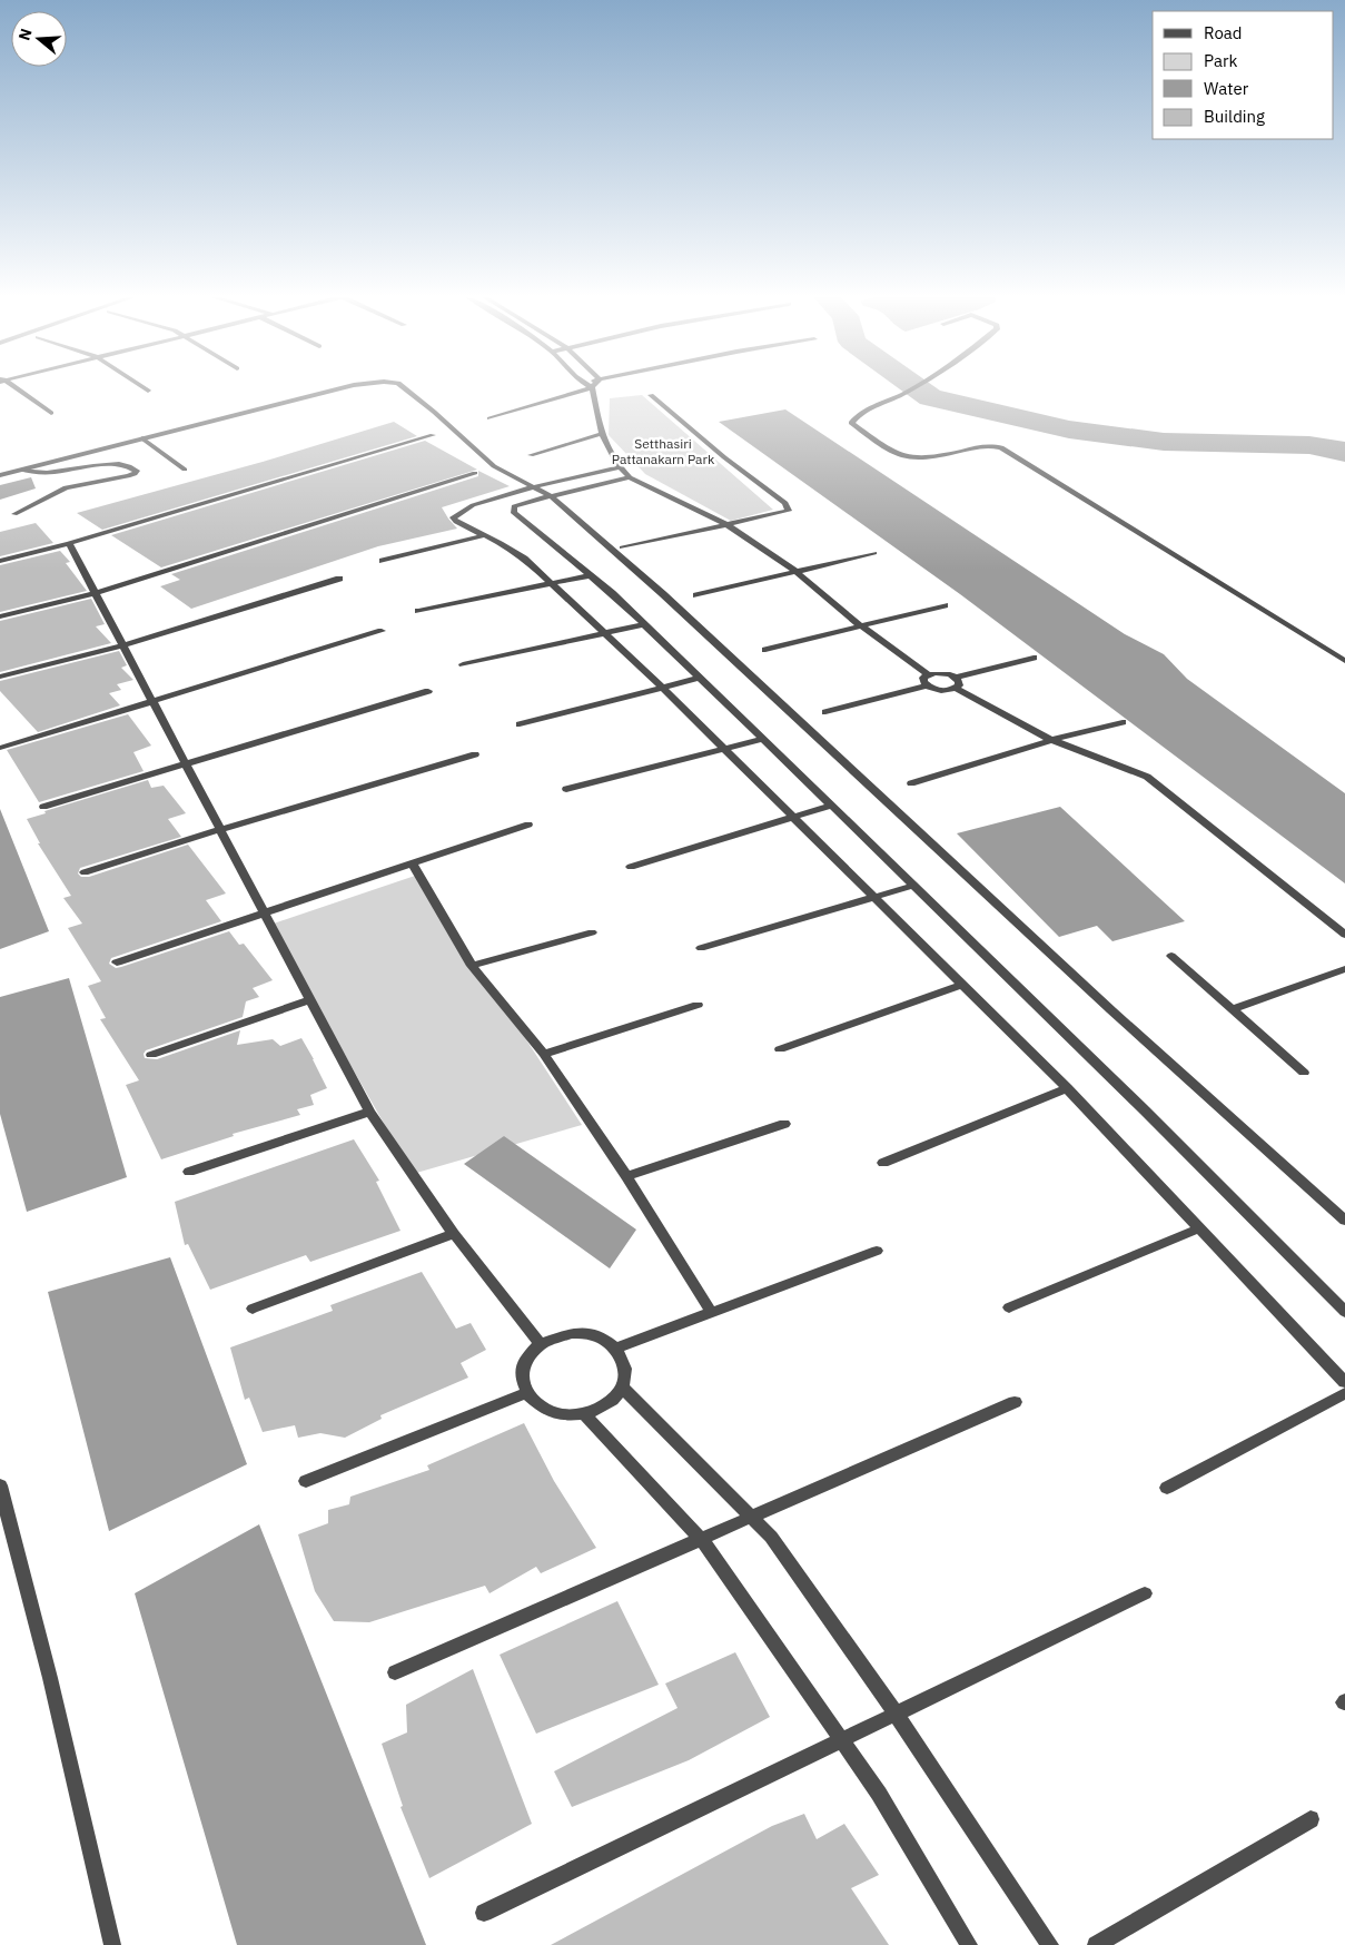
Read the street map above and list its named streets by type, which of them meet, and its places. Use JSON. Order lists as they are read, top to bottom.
{
  "parks": ["Setthasiri Pattanakarn Park"],
  "legend": [
    "Road",
    "Park",
    "Water",
    "Building"
  ],
  "north": "left"
}
